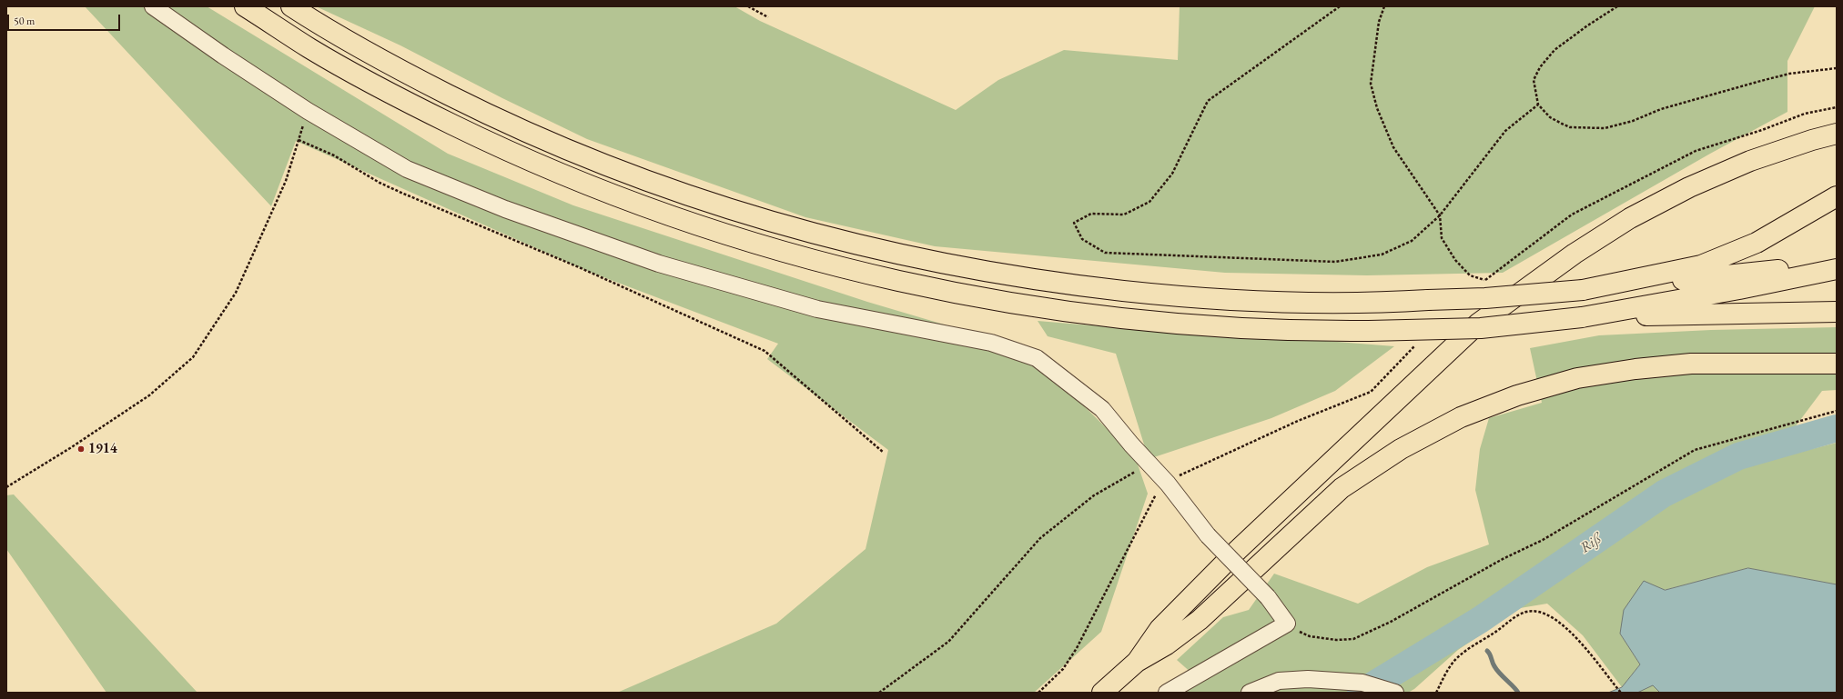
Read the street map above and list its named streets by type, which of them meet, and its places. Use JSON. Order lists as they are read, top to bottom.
{
  "water": ["Riß"],
  "places": ["1914"],
  "scale_bar": "50 m"
}
